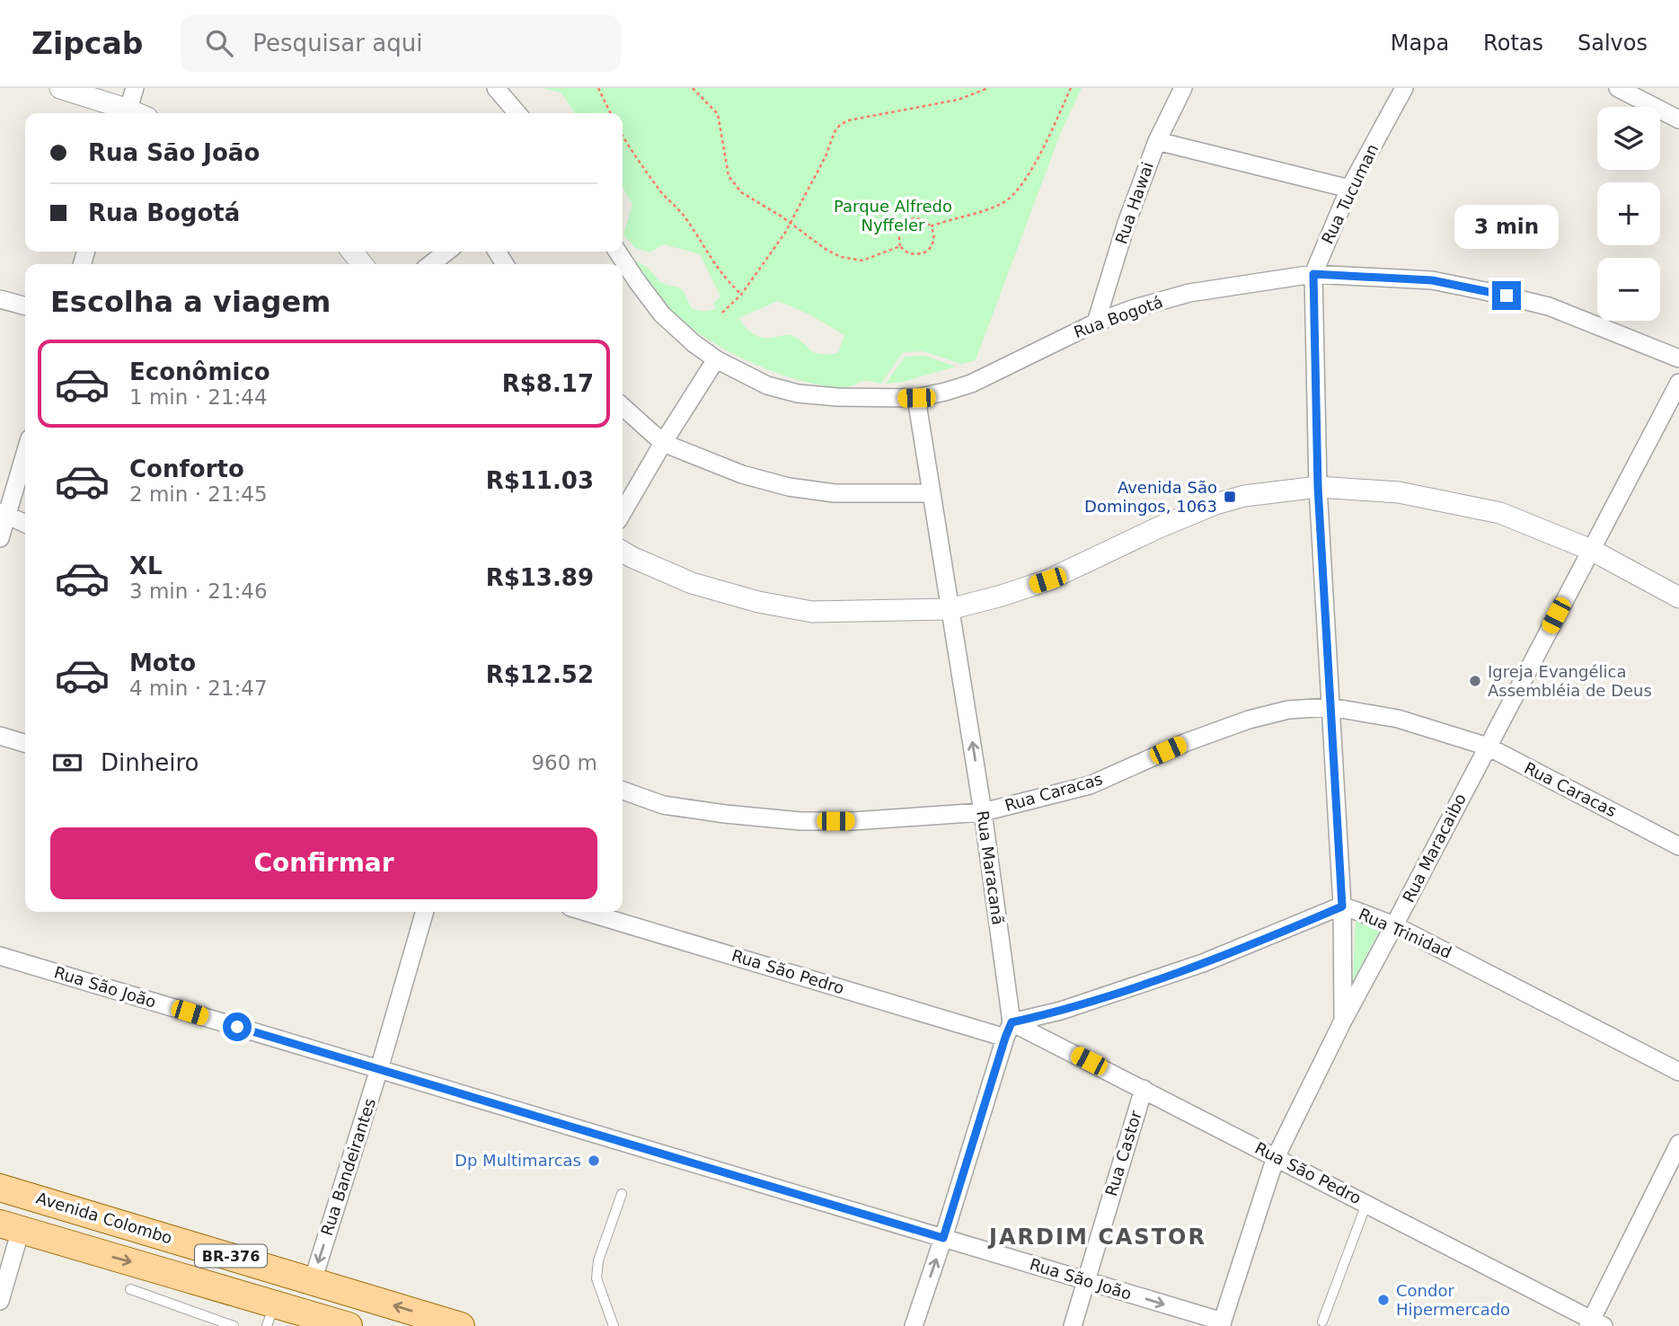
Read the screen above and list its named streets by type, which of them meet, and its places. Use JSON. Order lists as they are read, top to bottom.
{
  "streets": {
    "main road": ["Avenida Colombo", "BR-376"],
    "street": [
      "Rua Tucuman",
      "Rua Hawai",
      "Rua Bogotá",
      "Rua Caracas",
      "Rua Maracaibo",
      "Rua Maracanã",
      "Rua Trinidad",
      "Rua São Pedro",
      "Rua São João",
      "Rua Castor",
      "Rua Bandeirantes"
    ]
  },
  "crossings": [
    ["Rua Tucuman", "Rua Bogotá"],
    ["Rua Tucuman", "Rua Caracas"],
    ["Rua Tucuman", "Rua Maracaibo"],
    ["Rua Tucuman", "Rua Trinidad"],
    ["Rua Hawai", "Rua Bogotá"],
    ["Rua Bogotá", "Rua Maracanã"],
    ["Rua Caracas", "Rua Maracaibo"],
    ["Rua Caracas", "Rua Maracanã"],
    ["Rua Maracaibo", "Rua Trinidad"],
    ["Rua Maracaibo", "Rua São Pedro"],
    ["Rua Maracaibo", "Rua São João"],
    ["Rua Maracanã", "Rua Trinidad"],
    ["Rua Maracanã", "Rua São Pedro"],
    ["Rua Maracanã", "Rua São João"],
    ["Rua Trinidad", "Rua São Pedro"],
    ["Rua São Pedro", "Rua Castor"],
    ["Rua São João", "Rua Castor"],
    ["Rua São João", "Rua Bandeirantes"],
    ["Rua Bandeirantes", "Avenida Colombo"]
  ],
  "one_way": ["Rua Bandeirantes"],
  "districts": ["JARDIM CASTOR"],
  "parks": ["Parque Alfredo Nyffeler"],
  "places": {
    "transit": ["Avenida São Domingos, 1063"],
    "other": ["Igreja Evangélica Assembléia de Deus", "Dp Multimarcas", "Condor Hipermercado"]
  },
  "page": {
    "header": "Zipcab",
    "search": "Pesquisar aqui",
    "nav": ["Mapa", "Rotas", "Salvos"],
    "map_buttons": ["+", "−"],
    "banner": ["Rua São João", "Rua Bogotá"],
    "bubble": "3 min",
    "heading": "Escolha a viagem",
    "list": [
      {
        "name": "Econômico",
        "note": "1 min · 21:44",
        "value": "R$8.17"
      },
      {
        "name": "Conforto",
        "note": "2 min · 21:45",
        "value": "R$11.03"
      },
      {
        "name": "XL",
        "note": "3 min · 21:46",
        "value": "R$13.89"
      },
      {
        "name": "Moto",
        "note": "4 min · 21:47",
        "value": "R$12.52"
      }
    ],
    "pay": ["Dinheiro", "960 m"],
    "buttons": "Confirmar"
  }
}
